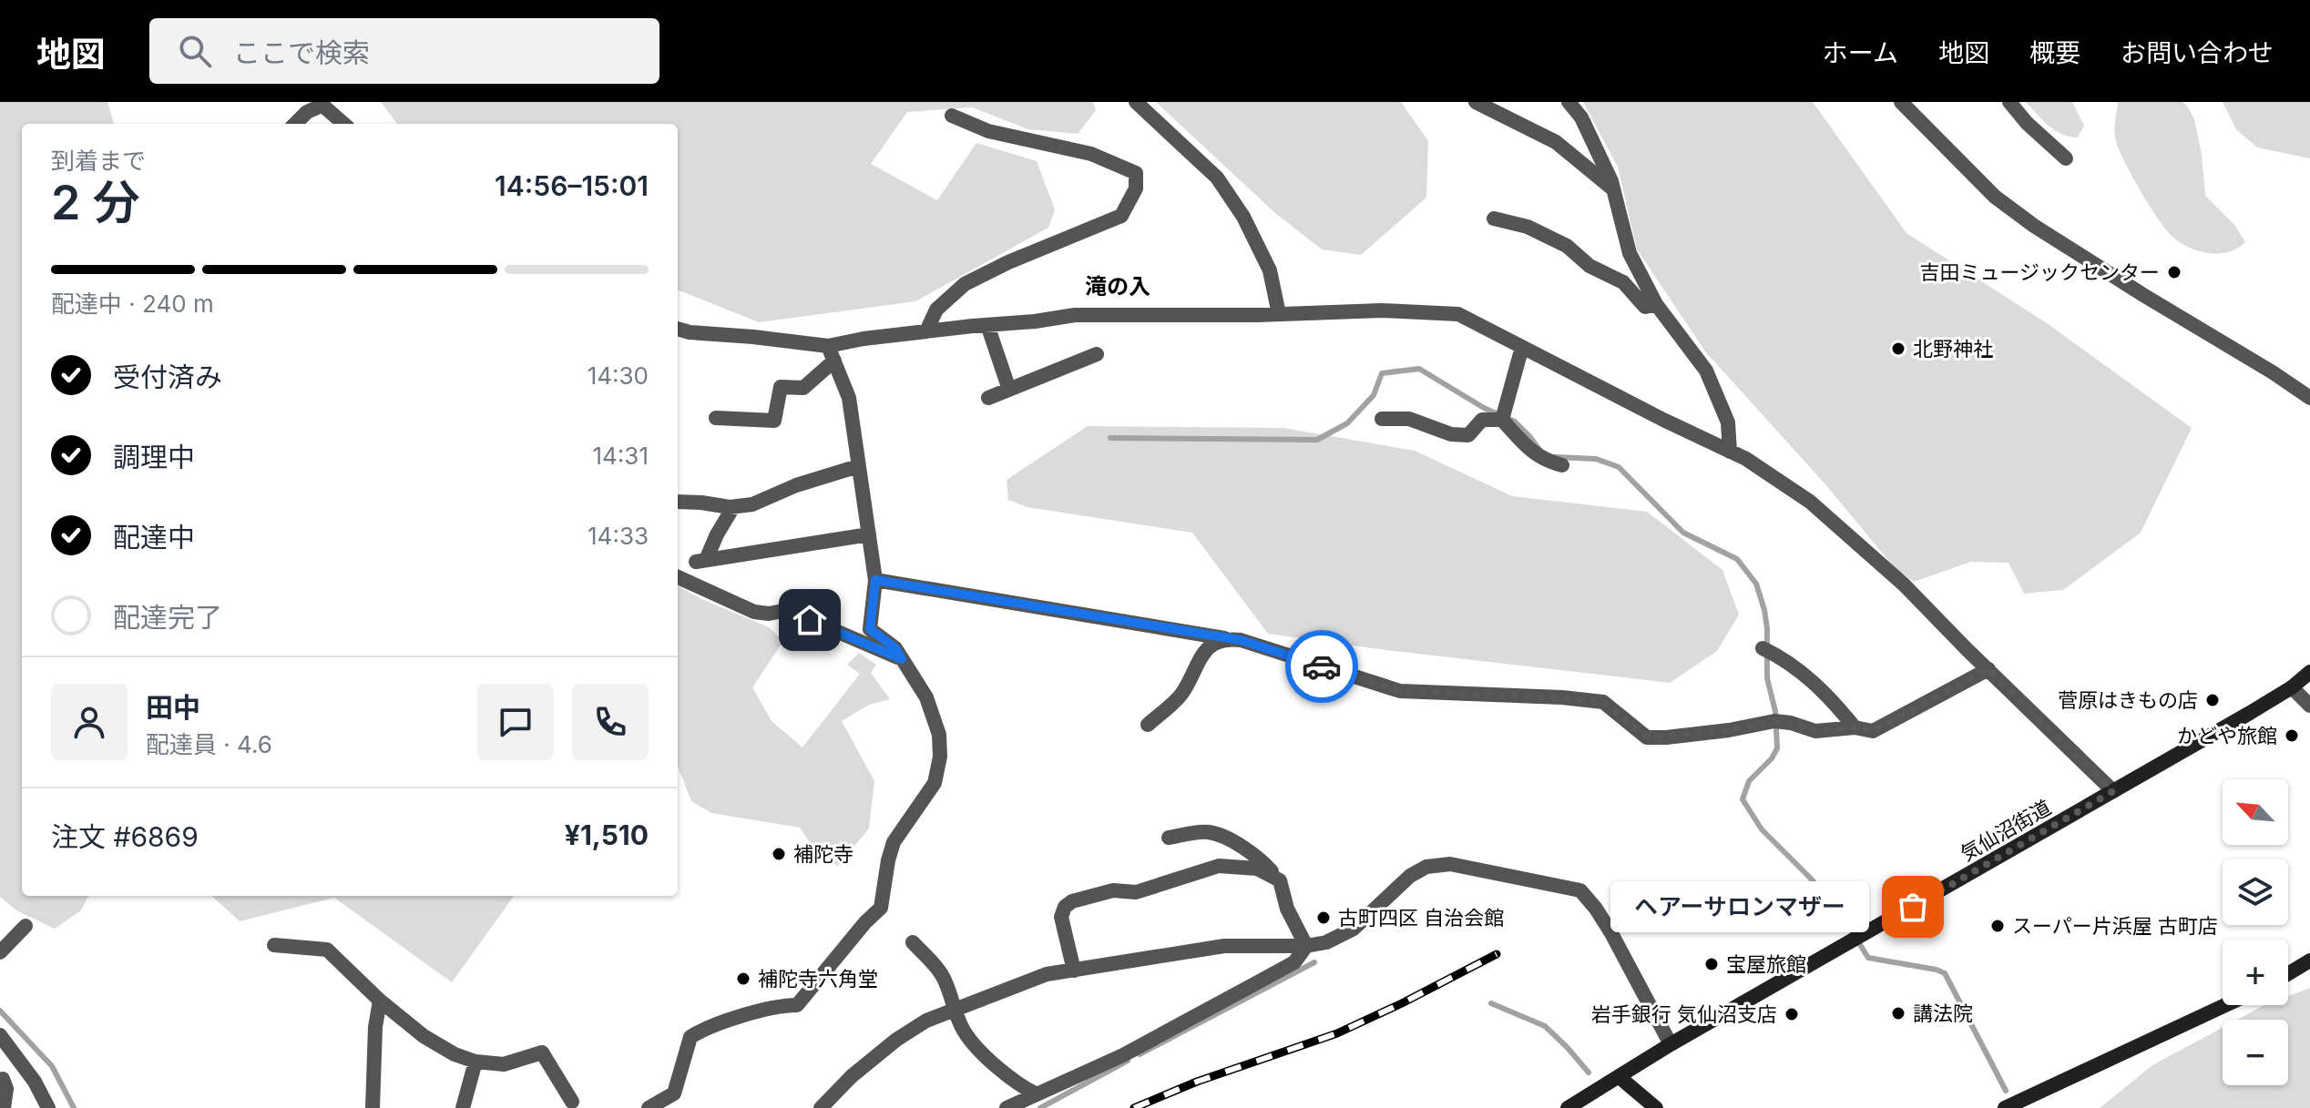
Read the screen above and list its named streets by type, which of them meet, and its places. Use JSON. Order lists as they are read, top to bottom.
{
  "streets": {
    "street": ["気仙沼街道"]
  },
  "districts": ["滝の入"],
  "places": [
    "吉田ミュージックセンター",
    "北野神社",
    "菅原はきもの店",
    "かどや旅館",
    "補陀寺",
    "ヘアーサロンマザー",
    "古町四区 自治会館",
    "スーパー片浜屋 古町店",
    "宝屋旅館",
    "補陀寺六角堂",
    "講法院",
    "岩手銀行 気仙沼支店"
  ],
  "north": "top left",
  "page": {
    "header": "地図",
    "search": "ここで検索",
    "nav": [
      "ホーム",
      "地図",
      "概要",
      "お問い合わせ"
    ],
    "heading": ["2 分", "到着まで", "14:56–15:01"],
    "panel": [
      "田中",
      "配達員 · 4.6",
      "注文 #6869",
      "¥1,510"
    ],
    "bar": "配達中 · 240 m",
    "list": [
      ["受付済み", "14:30"],
      ["調理中", "14:31"],
      ["配達中", "14:33"],
      "配達完了"
    ],
    "map_buttons": ["+", "−"],
    "bubble": "ヘアーサロンマザー"
  }
}
